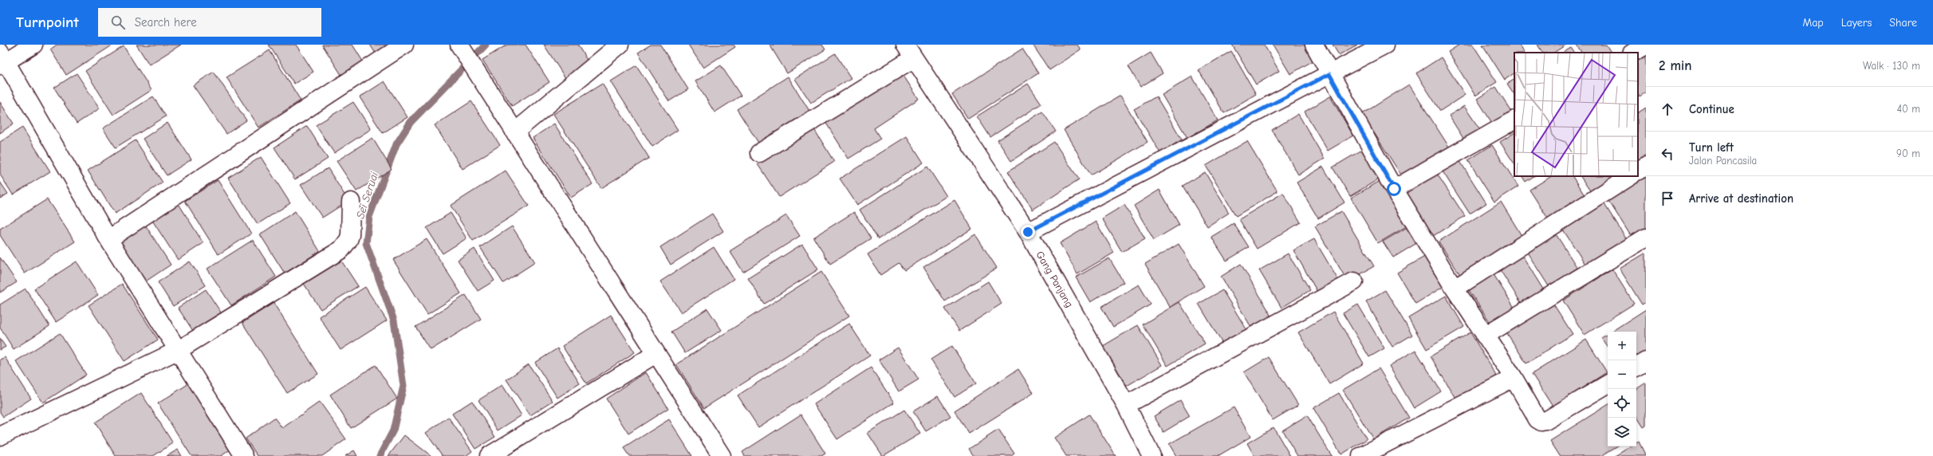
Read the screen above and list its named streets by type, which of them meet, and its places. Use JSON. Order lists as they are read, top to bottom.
{
  "streets": {
    "street": ["Gang Panjang"]
  },
  "water": ["Sei Seruai"],
  "page": {
    "header": "Turnpoint",
    "search": "Search here",
    "nav": ["Map", "Layers", "Share"],
    "heading": ["2 min", "Walk · 130 m"],
    "list": [
      ["Continue", "40 m"],
      ["Turn left", "Jalan Pancasila", "90 m"],
      "Arrive at destination"
    ],
    "map_buttons": ["+", "−"]
  }
}
